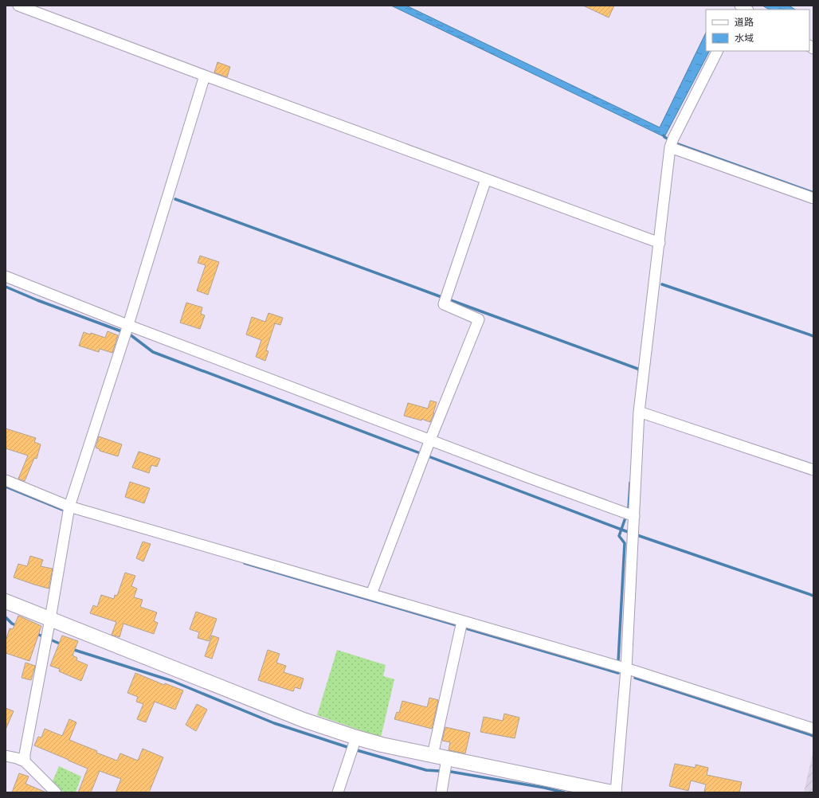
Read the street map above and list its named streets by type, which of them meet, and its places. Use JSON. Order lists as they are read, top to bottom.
{
  "legend": ["道路", "水域"]
}
